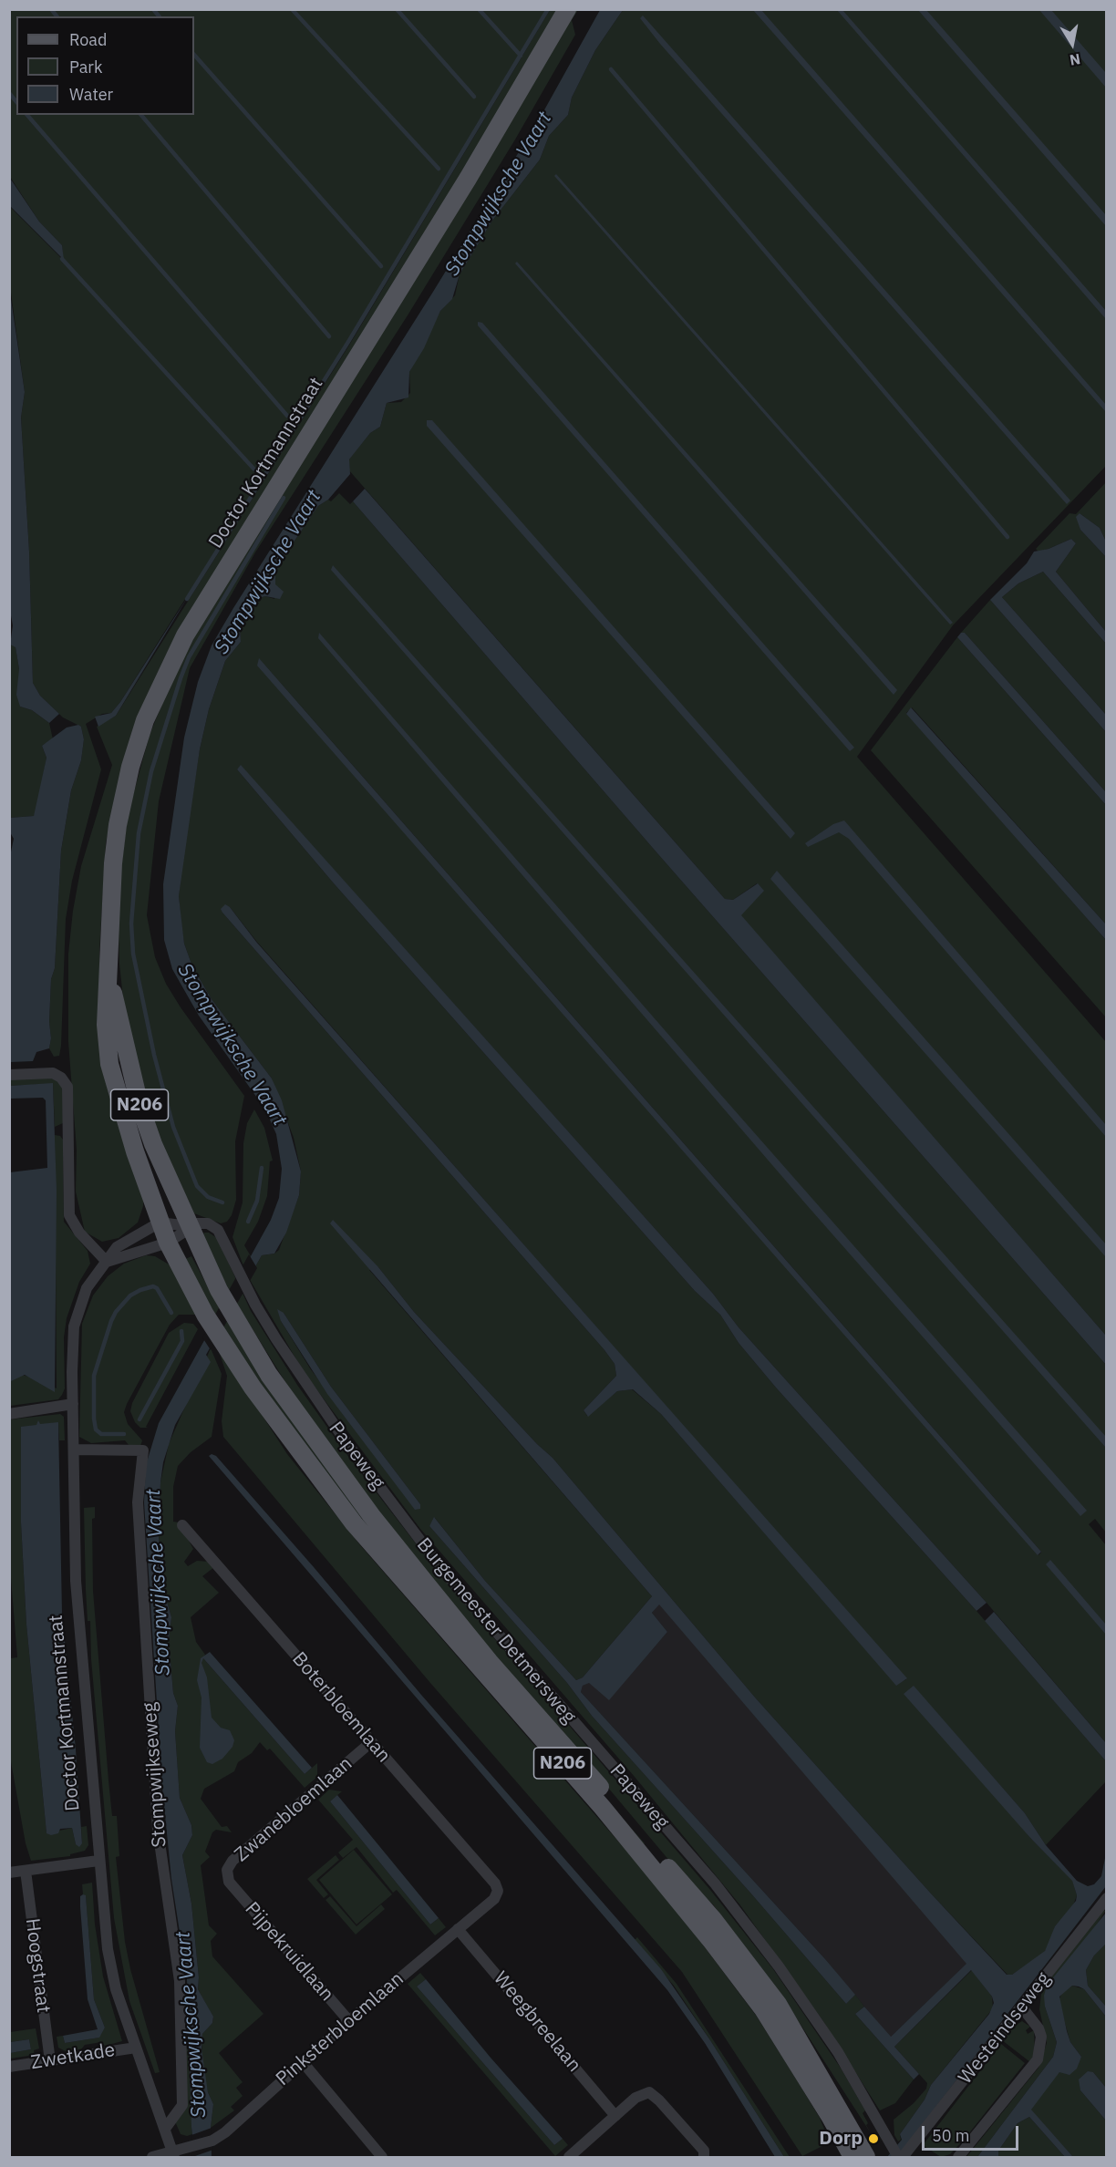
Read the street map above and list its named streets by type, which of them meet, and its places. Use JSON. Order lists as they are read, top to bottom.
{
  "streets": {
    "main road": ["Doctor Kortmannstraat", "N206", "Burgemeester Detmersweg"],
    "street": [
      "Papeweg",
      "Boterbloemlaan",
      "Stompwijkseweg",
      "Zwanebloemlaan",
      "Pijpekruidlaan",
      "Hoogstraat",
      "Weegbreelaan",
      "Westeindseweg",
      "Pinksterbloemlaan",
      "Zwetkade"
    ]
  },
  "crossings": [
    ["Doctor Kortmannstraat", "Papeweg"],
    ["Doctor Kortmannstraat", "Burgemeester Detmersweg"],
    ["Doctor Kortmannstraat", "Stompwijkseweg"],
    ["Doctor Kortmannstraat", "Pinksterbloemlaan"],
    ["Doctor Kortmannstraat", "Zwetkade"],
    ["Papeweg", "Burgemeester Detmersweg"],
    ["Boterbloemlaan", "Zwanebloemlaan"],
    ["Boterbloemlaan", "Pinksterbloemlaan"],
    ["Zwanebloemlaan", "Pijpekruidlaan"],
    ["Pijpekruidlaan", "Pinksterbloemlaan"],
    ["Hoogstraat", "Zwetkade"],
    ["Weegbreelaan", "Pinksterbloemlaan"]
  ],
  "water": ["Stompwijksche Vaart"],
  "places": ["Dorp"],
  "legend": ["Road", "Park", "Water"],
  "scale_bar": "50 m",
  "north": "bottom"
}
